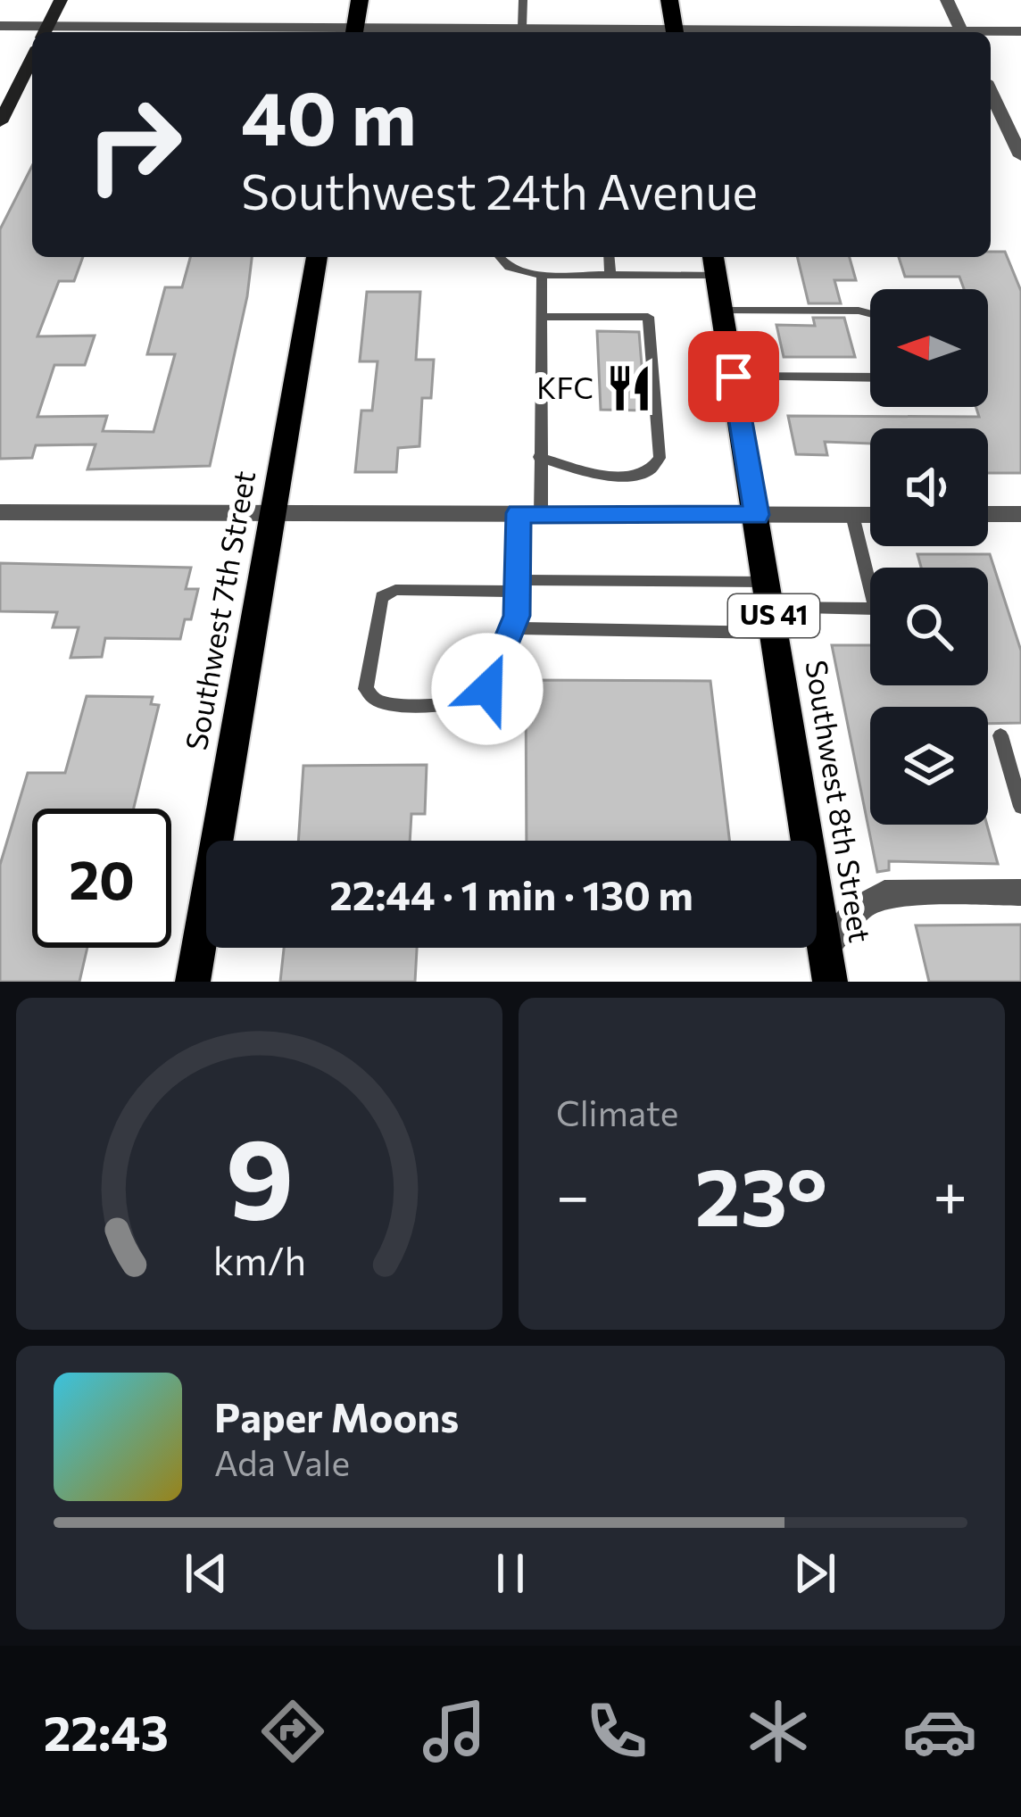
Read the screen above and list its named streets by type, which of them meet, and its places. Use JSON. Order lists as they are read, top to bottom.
{
  "streets": {
    "main road": ["Southwest 7th Street", "US 41", "Southwest 8th Street"]
  },
  "places": {
    "restaurant": ["KFC"]
  },
  "north": "left",
  "page": {
    "turn": ["40 m", "Southwest 24th Avenue"],
    "limit": "20",
    "trip": "22:44 · 1 min · 130 m",
    "tile": "Climate",
    "heat": ["−", "23°", "+"],
    "song": ["Paper Moons", "Ada Vale"],
    "tabs": "22:43",
    "gauge": ["9", "km/h"]
  }
}
